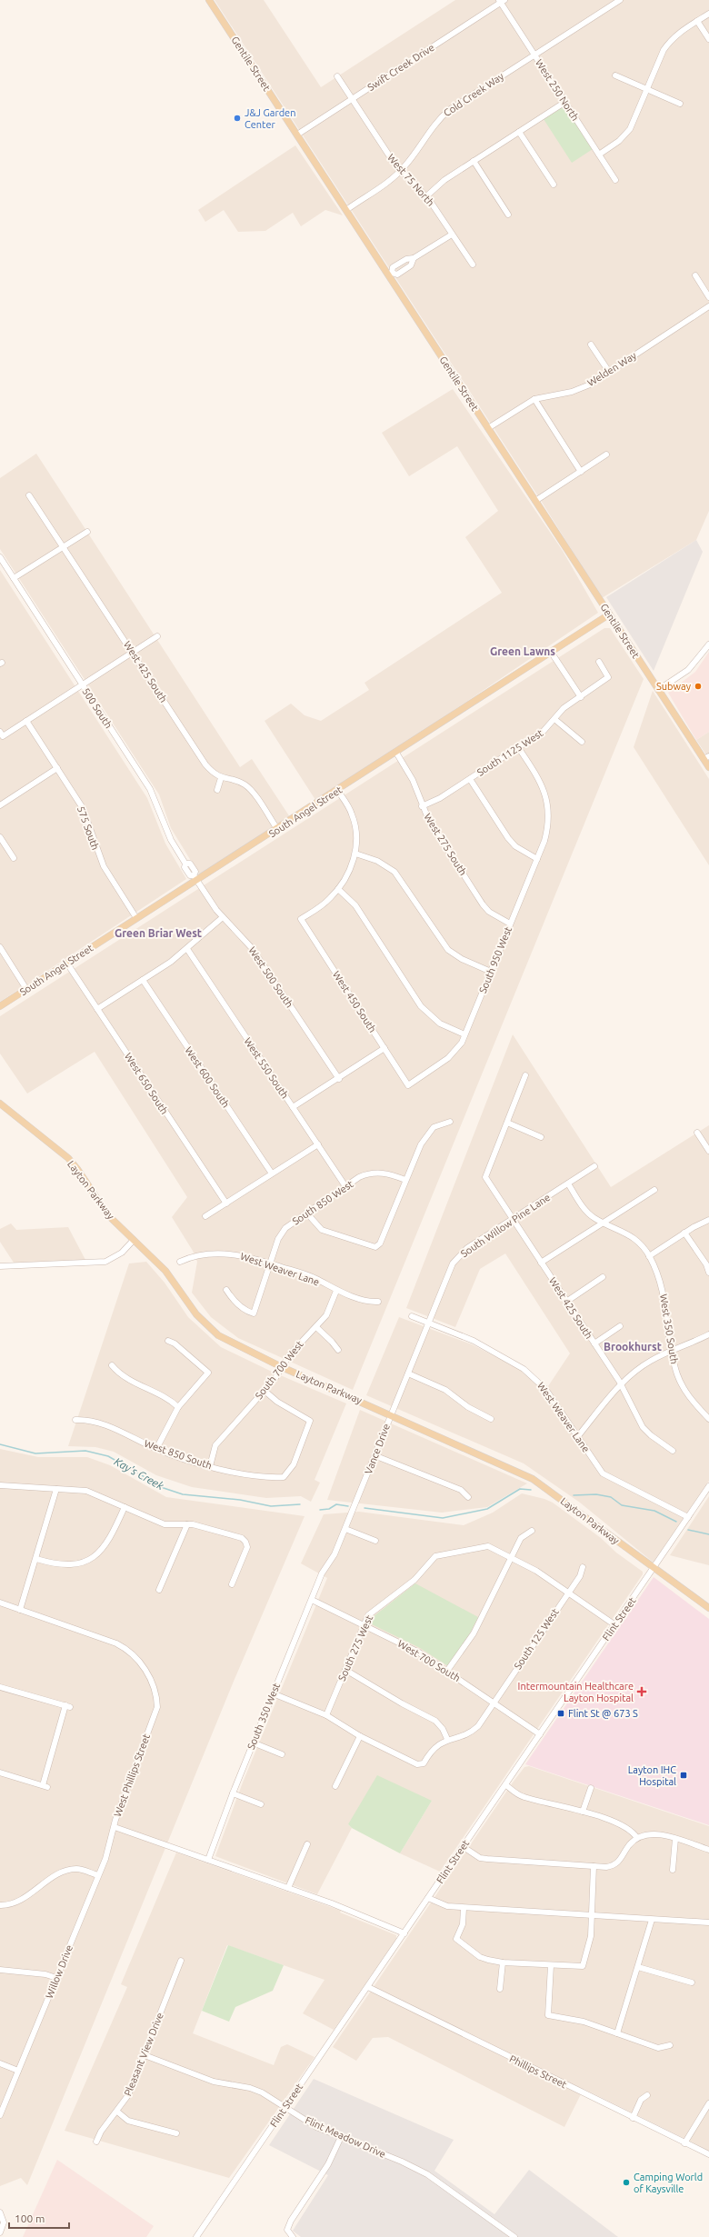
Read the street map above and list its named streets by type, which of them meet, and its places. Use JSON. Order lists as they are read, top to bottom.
{
  "streets": {
    "main road": ["Gentile Street", "South Angel Street", "Layton Parkway"],
    "street": [
      "Swift Creek Drive",
      "West 250 North",
      "Cold Creek Way",
      "West 75 North",
      "Welden Way",
      "West 425 South",
      "500 South",
      "South 1125 West",
      "575 South",
      "West 275 South",
      "South 950 West",
      "West 500 South",
      "West 450 South",
      "West 550 South",
      "West 600 South",
      "West 650 South",
      "South 850 West",
      "South Willow Pine Lane",
      "West Weaver Lane",
      "West 350 South",
      "South 700 West",
      "Vance Drive",
      "West 850 South",
      "Flint Street",
      "South 125 West",
      "South 275 West",
      "West 700 South",
      "South 350 West",
      "West Phillips Street",
      "Willow Drive",
      "Pleasant View Drive",
      "Phillips Street",
      "Flint Meadow Drive"
    ]
  },
  "crossings": [
    ["Gentile Street", "Swift Creek Drive"],
    ["Gentile Street", "Cold Creek Way"],
    ["Gentile Street", "Welden Way"],
    ["Gentile Street", "South Angel Street"],
    ["Swift Creek Drive", "West 250 North"],
    ["Swift Creek Drive", "West 75 North"],
    ["West 250 North", "Cold Creek Way"],
    ["Cold Creek Way", "West 75 North"],
    ["West 425 South", "South Willow Pine Lane"],
    ["500 South", "South Angel Street"],
    ["500 South", "West 500 South"],
    ["South 1125 West", "West 275 South"],
    ["South 1125 West", "South 950 West"],
    ["South Angel Street", "575 South"],
    ["South Angel Street", "West 275 South"],
    ["South Angel Street", "West 500 South"],
    ["South Angel Street", "West 650 South"],
    ["West 275 South", "South 950 West"],
    ["South 950 West", "West 450 South"],
    ["West 550 South", "South 850 West"],
    ["Layton Parkway", "South 700 West"],
    ["Layton Parkway", "Vance Drive"],
    ["Layton Parkway", "Flint Street"],
    ["South 850 West", "West Weaver Lane"],
    ["South Willow Pine Lane", "West Weaver Lane"],
    ["South Willow Pine Lane", "West 350 South"],
    ["South Willow Pine Lane", "Vance Drive"],
    ["West Weaver Lane", "South 700 West"],
    ["West Weaver Lane", "Vance Drive"],
    ["West Weaver Lane", "Flint Street"],
    ["South 700 West", "West 850 South"],
    ["Vance Drive", "South 350 West"],
    ["Flint Street", "South 275 West"],
    ["Flint Street", "West 700 South"],
    ["Flint Street", "West Phillips Street"],
    ["Flint Street", "Phillips Street"],
    ["Flint Street", "Flint Meadow Drive"],
    ["South 125 West", "South 275 West"],
    ["South 125 West", "West 700 South"],
    ["South 275 West", "West 700 South"],
    ["West 700 South", "South 350 West"],
    ["South 350 West", "West Phillips Street"],
    ["West Phillips Street", "Willow Drive"],
    ["Pleasant View Drive", "Flint Meadow Drive"]
  ],
  "districts": ["Green Lawns", "Green Briar West", "Brookhurst"],
  "water": ["Kay's Creek"],
  "places": {
    "other": ["J&J Garden Center", "Subway", "Camping World of Kaysville"],
    "health": ["Intermountain Healthcare Layton Hospital"],
    "transit": ["Flint St @ 673 S", "Layton IHC Hospital"]
  },
  "scale_bar": "100 m"
}
